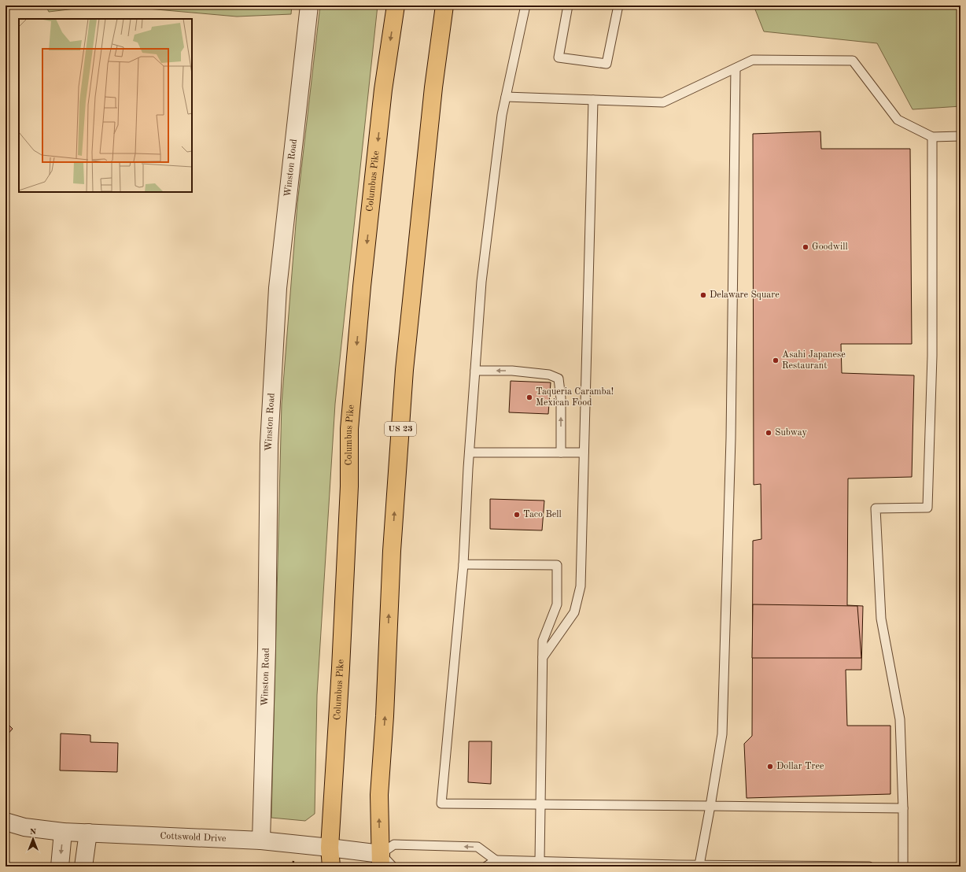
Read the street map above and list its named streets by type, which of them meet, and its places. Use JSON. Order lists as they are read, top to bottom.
{
  "streets": {
    "highway": ["Columbus Pike", "US 23"],
    "street": ["Winston Road", "Cottswold Drive"]
  },
  "crossings": [
    ["Winston Road", "Cottswold Drive"],
    ["Columbus Pike", "Cottswold Drive"],
    ["US 23", "Cottswold Drive"]
  ],
  "places": [
    "Goodwill",
    "Delaware Square",
    "Asahi Japanese Restaurant",
    "Taqueria Caramba! Mexican Food",
    "Subway",
    "Taco Bell",
    "Dollar Tree"
  ],
  "north": "top"
}
